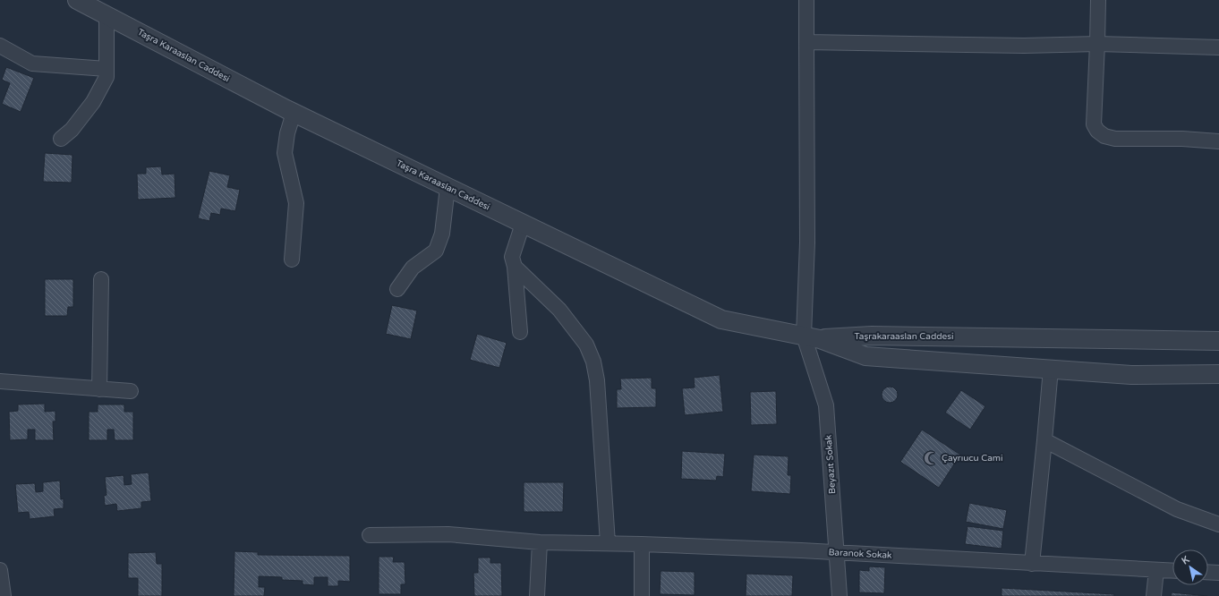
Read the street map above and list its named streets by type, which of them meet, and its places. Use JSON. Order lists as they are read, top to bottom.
{
  "streets": {
    "street": [
      "Taşra Karaaslan Caddesi",
      "Taşrakaraaslan Caddesi",
      "Beyazıt Sokak",
      "Baranok Sokak"
    ]
  },
  "crossings": [
    ["Taşra Karaaslan Caddesi", "Taşrakaraaslan Caddesi"],
    ["Taşra Karaaslan Caddesi", "Beyazıt Sokak"],
    ["Taşrakaraaslan Caddesi", "Beyazıt Sokak"],
    ["Beyazıt Sokak", "Baranok Sokak"]
  ],
  "places": {
    "mosque": ["Çayrıucu Cami"]
  },
  "north": "top left"
}
